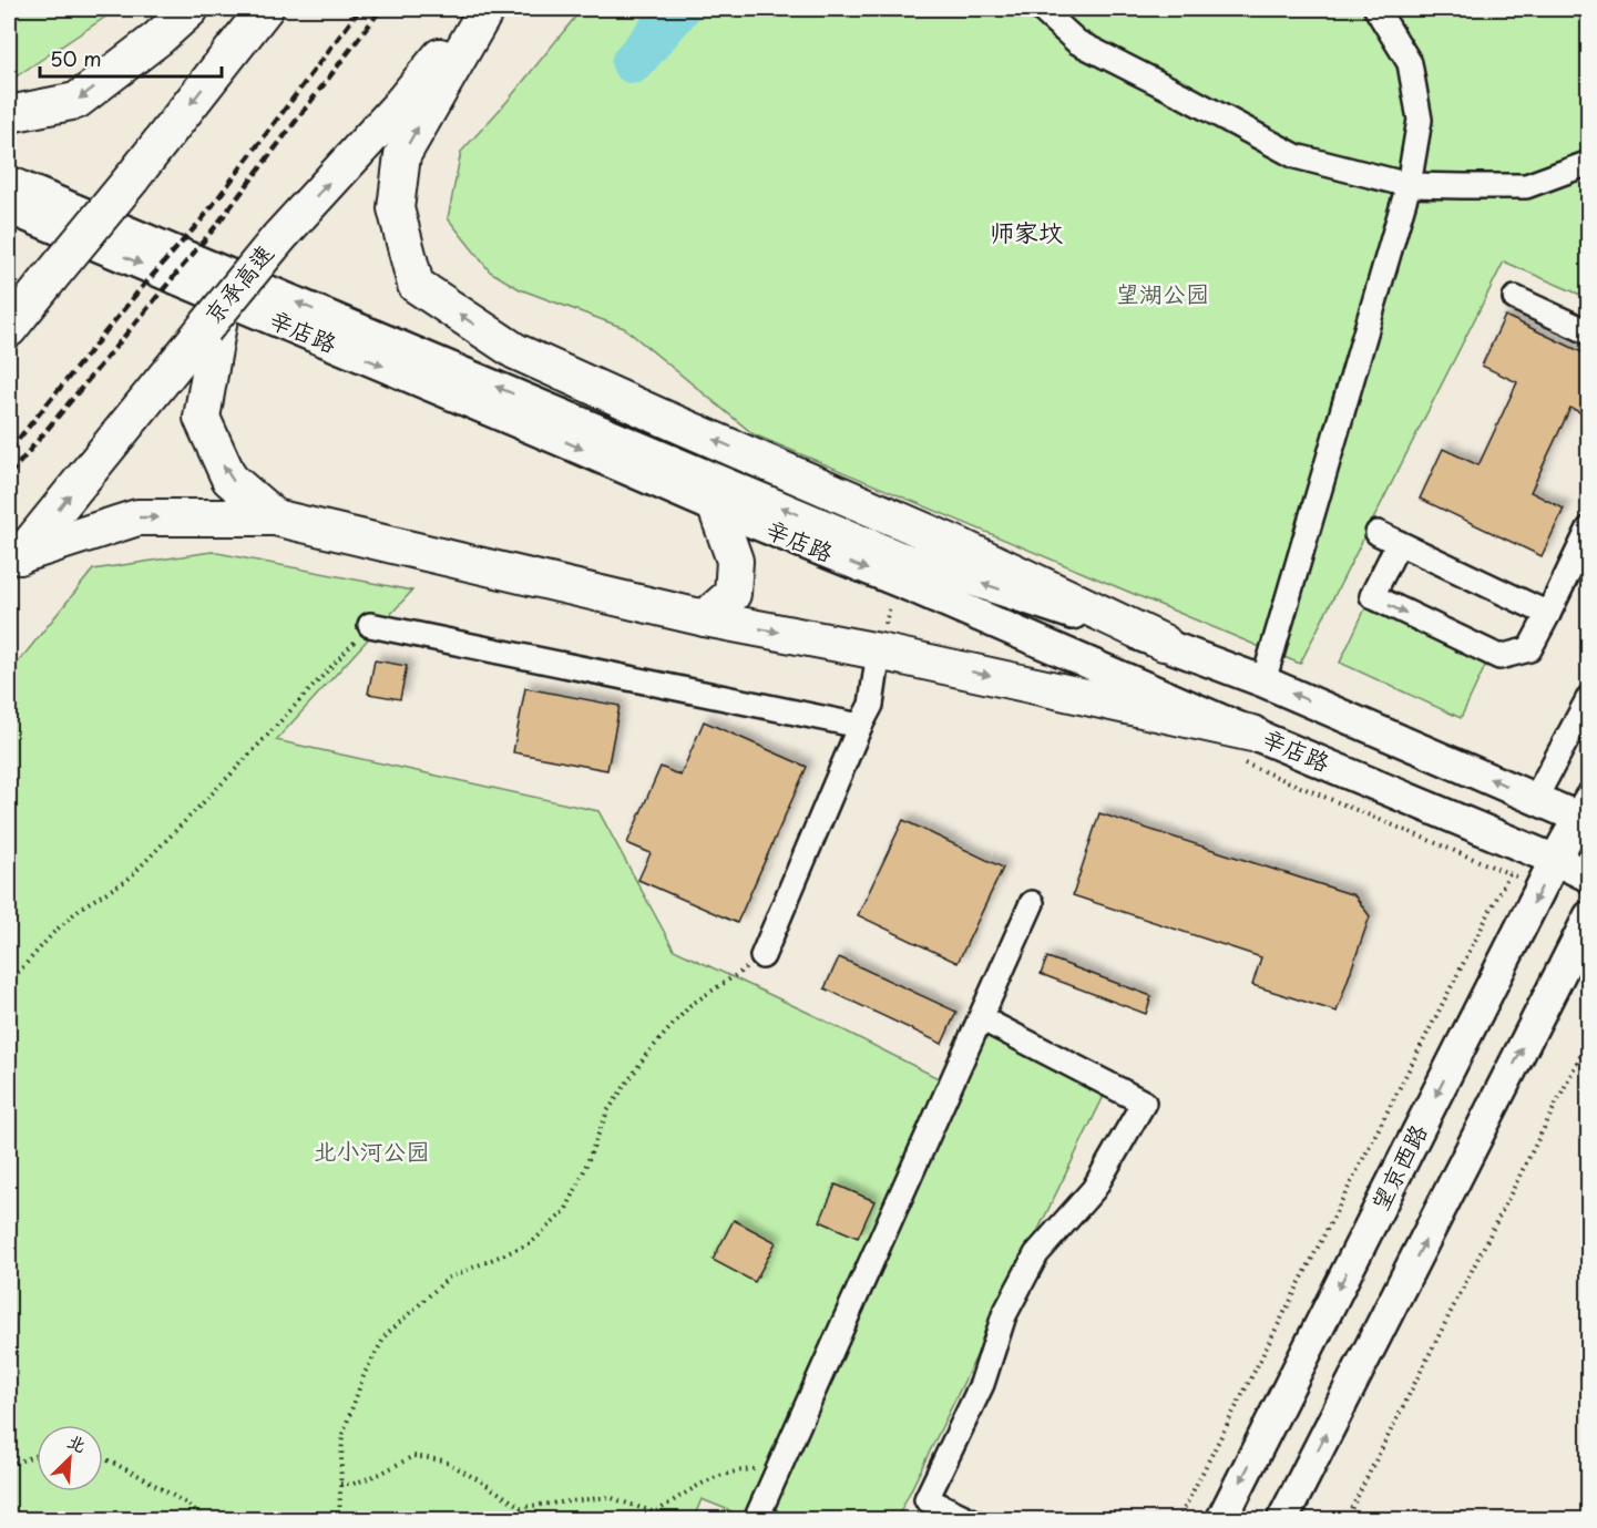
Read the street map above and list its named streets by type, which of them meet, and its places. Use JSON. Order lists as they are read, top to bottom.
{
  "streets": {
    "highway": ["京承高速"],
    "main road": ["辛店路", "望京西路"]
  },
  "crossings": [
    ["辛店路", "望京西路"]
  ],
  "districts": ["师家坟"],
  "parks": ["望湖公园", "北小河公园"],
  "scale_bar": "50 m",
  "north": "top right"
}
